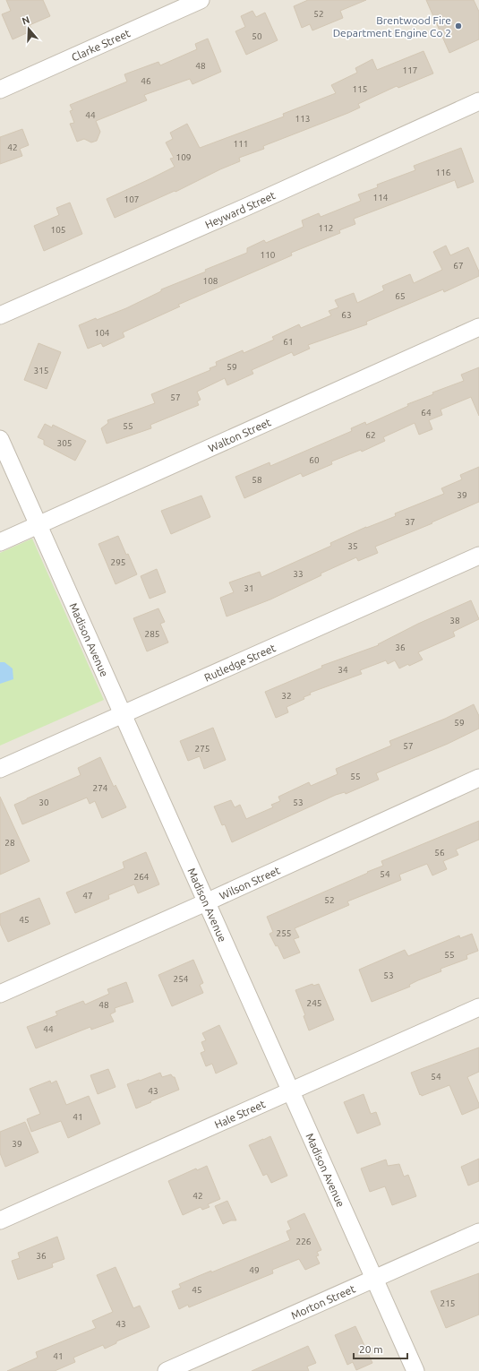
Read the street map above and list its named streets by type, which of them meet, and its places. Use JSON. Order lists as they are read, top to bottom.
{
  "streets": {
    "street": [
      "Clarke Street",
      "Heyward Street",
      "Walton Street",
      "Madison Avenue",
      "Rutledge Street",
      "Wilson Street",
      "Hale Street",
      "Morton Street"
    ]
  },
  "crossings": [
    ["Walton Street", "Madison Avenue"],
    ["Madison Avenue", "Rutledge Street"],
    ["Madison Avenue", "Wilson Street"],
    ["Madison Avenue", "Hale Street"],
    ["Madison Avenue", "Morton Street"]
  ],
  "places": ["Brentwood Fire Department Engine Co 2"],
  "house_numbers": [
    "52",
    "50",
    "48",
    "117",
    "46",
    "115",
    "44",
    "113",
    "111",
    "42",
    "109",
    "116",
    "114",
    "107",
    "112",
    "105",
    "110",
    "67",
    "108",
    "65",
    "63",
    "104",
    "61",
    "59",
    "315",
    "57",
    "64",
    "55",
    "62",
    "305",
    "60",
    "58",
    "39",
    "37",
    "35",
    "295",
    "33",
    "31",
    "38",
    "285",
    "36",
    "34",
    "32",
    "59",
    "57",
    "275",
    "55",
    "274",
    "30",
    "53",
    "28",
    "56",
    "54",
    "264",
    "47",
    "52",
    "45",
    "255",
    "55",
    "53",
    "254",
    "245",
    "48",
    "44",
    "54",
    "43",
    "41",
    "39",
    "42",
    "226",
    "36",
    "49",
    "45",
    "215",
    "43",
    "41"
  ],
  "scale_bar": "20 m",
  "north": "top"
}
